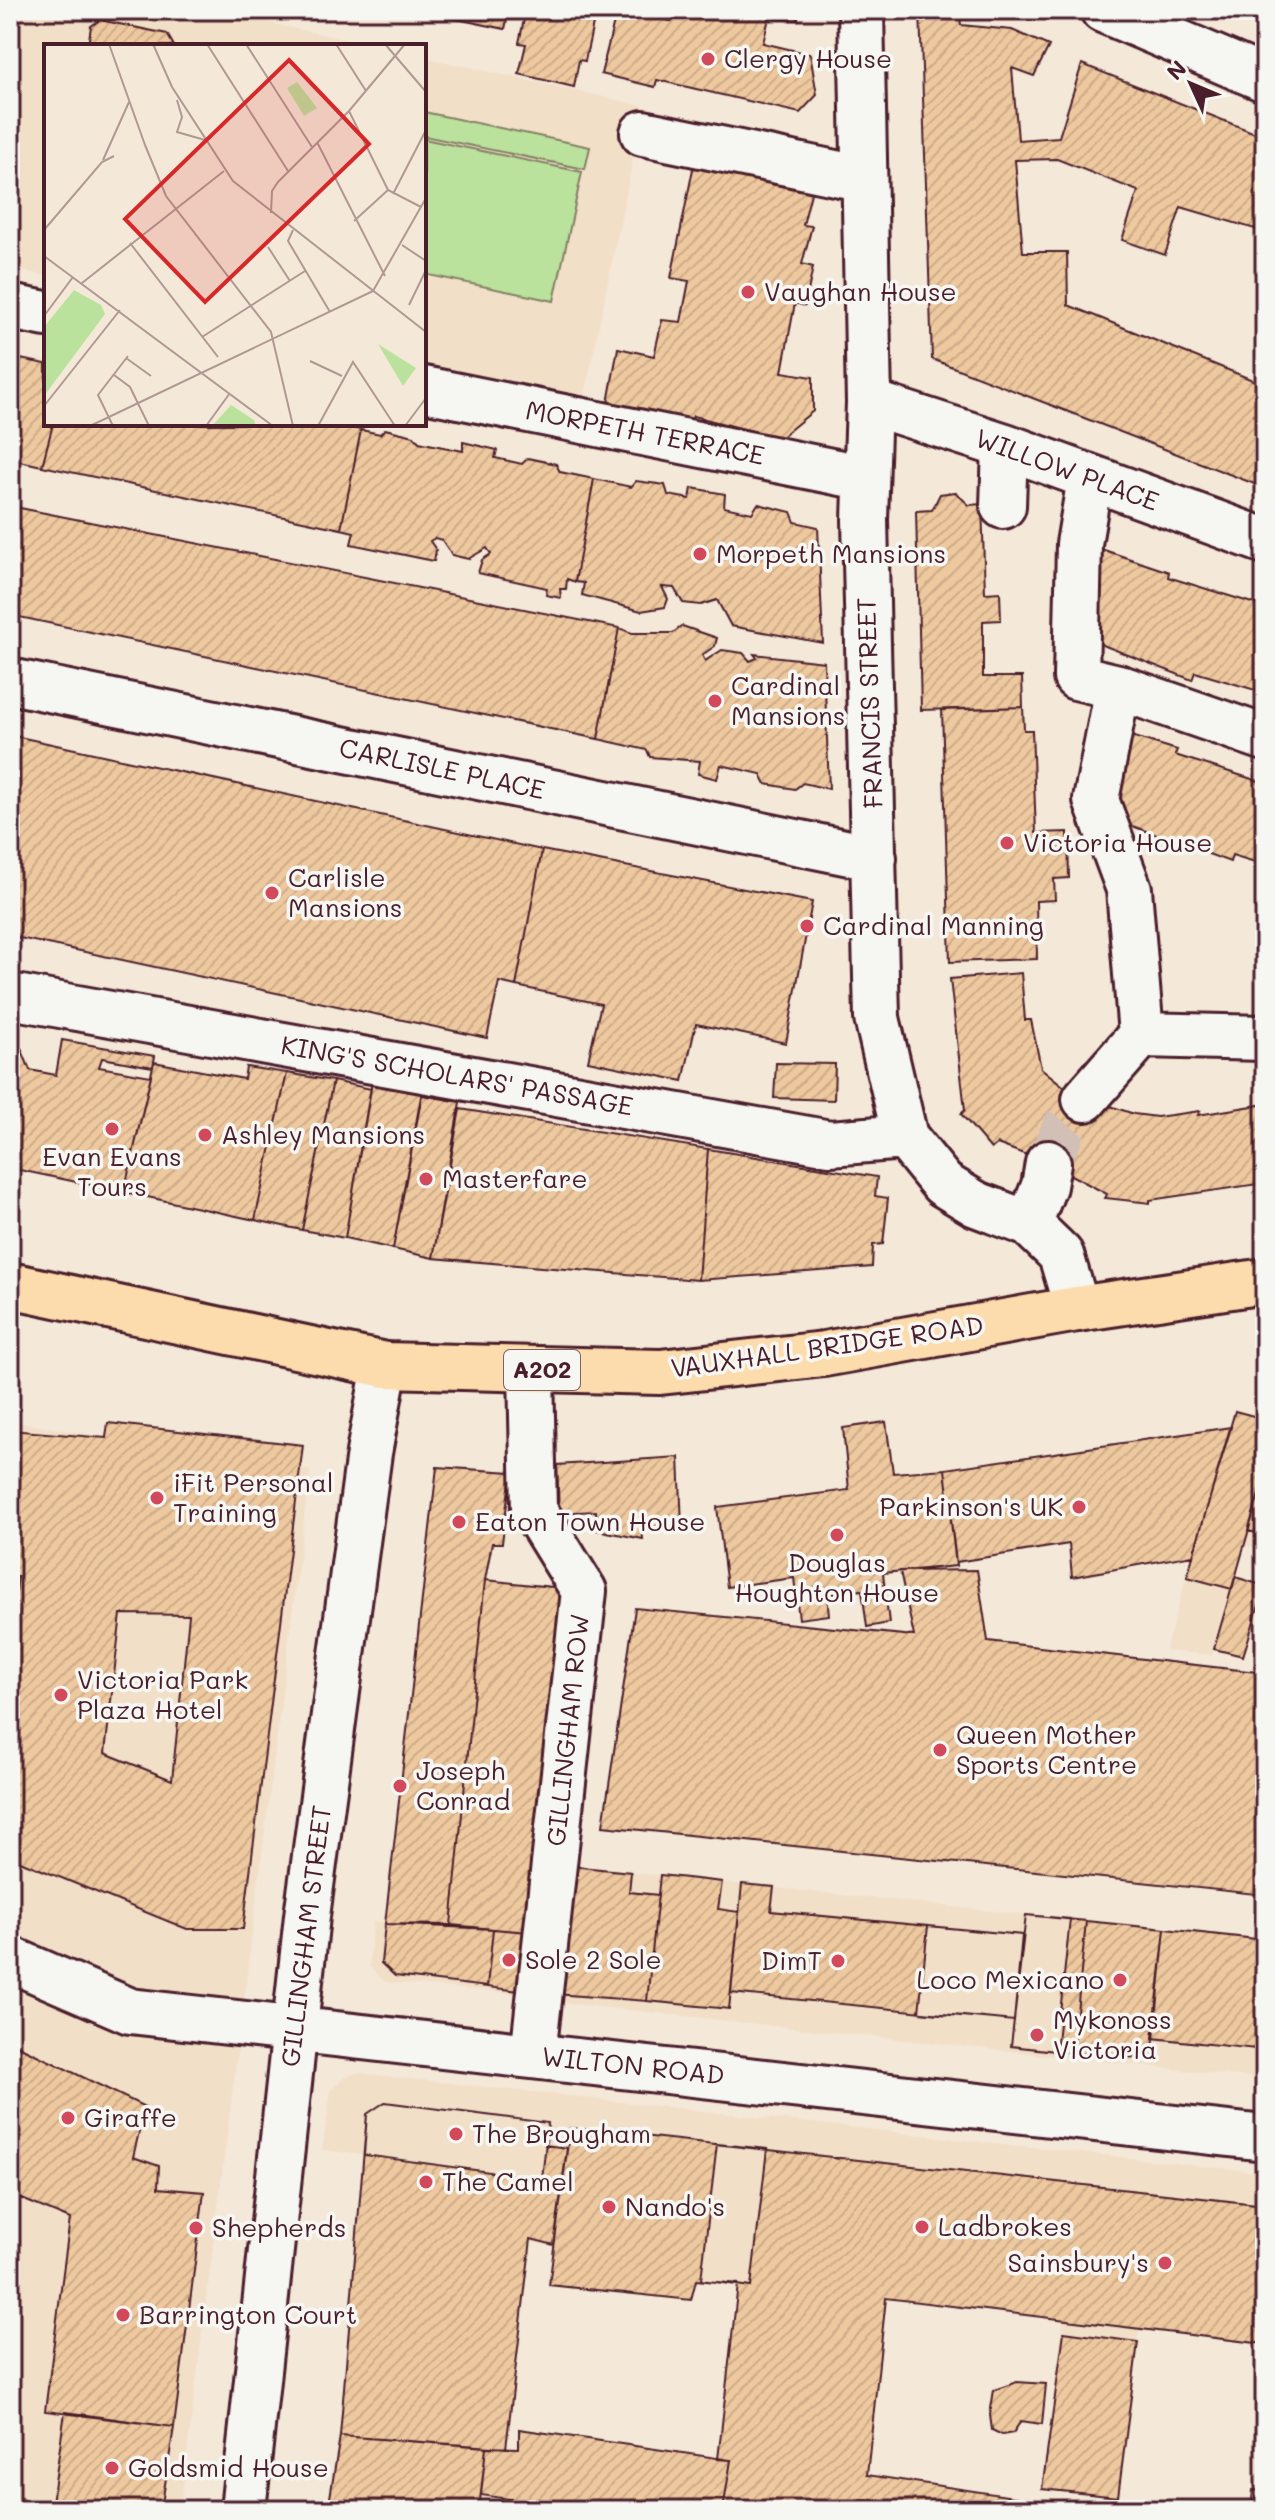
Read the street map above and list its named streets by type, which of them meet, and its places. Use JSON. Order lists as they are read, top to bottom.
{
  "streets": {
    "highway": ["VAUXHALL BRIDGE ROAD", "A202"],
    "street": [
      "MORPETH TERRACE",
      "WILLOW PLACE",
      "FRANCIS STREET",
      "CARLISLE PLACE",
      "KING'S SCHOLARS' PASSAGE",
      "GILLINGHAM ROW",
      "GILLINGHAM STREET",
      "WILTON ROAD"
    ]
  },
  "crossings": [
    ["MORPETH TERRACE", "FRANCIS STREET"],
    ["WILLOW PLACE", "FRANCIS STREET"],
    ["FRANCIS STREET", "CARLISLE PLACE"],
    ["FRANCIS STREET", "KING'S SCHOLARS' PASSAGE"],
    ["FRANCIS STREET", "VAUXHALL BRIDGE ROAD"],
    ["VAUXHALL BRIDGE ROAD", "GILLINGHAM ROW"],
    ["VAUXHALL BRIDGE ROAD", "GILLINGHAM STREET"],
    ["GILLINGHAM ROW", "WILTON ROAD"],
    ["GILLINGHAM STREET", "WILTON ROAD"]
  ],
  "places": [
    "Clergy House",
    "Vaughan House",
    "Morpeth Mansions",
    "Cardinal Mansions",
    "Victoria House",
    "Carlisle Mansions",
    "Cardinal Manning",
    "Evan Evans Tours",
    "Ashley Mansions",
    "Masterfare",
    "iFit Personal Training",
    "Parkinson's UK",
    "Eaton Town House",
    "Douglas Houghton House",
    "Victoria Park Plaza Hotel",
    "Queen Mother Sports Centre",
    "Joseph Conrad",
    "Sole 2 Sole",
    "DimT",
    "Loco Mexicano",
    "Mykonoss Victoria",
    "Giraffe",
    "The Brougham",
    "The Camel",
    "Nando's",
    "Ladbrokes",
    "Shepherds",
    "Sainsbury's",
    "Barrington Court",
    "Goldsmid House"
  ],
  "north": "top left"
}
